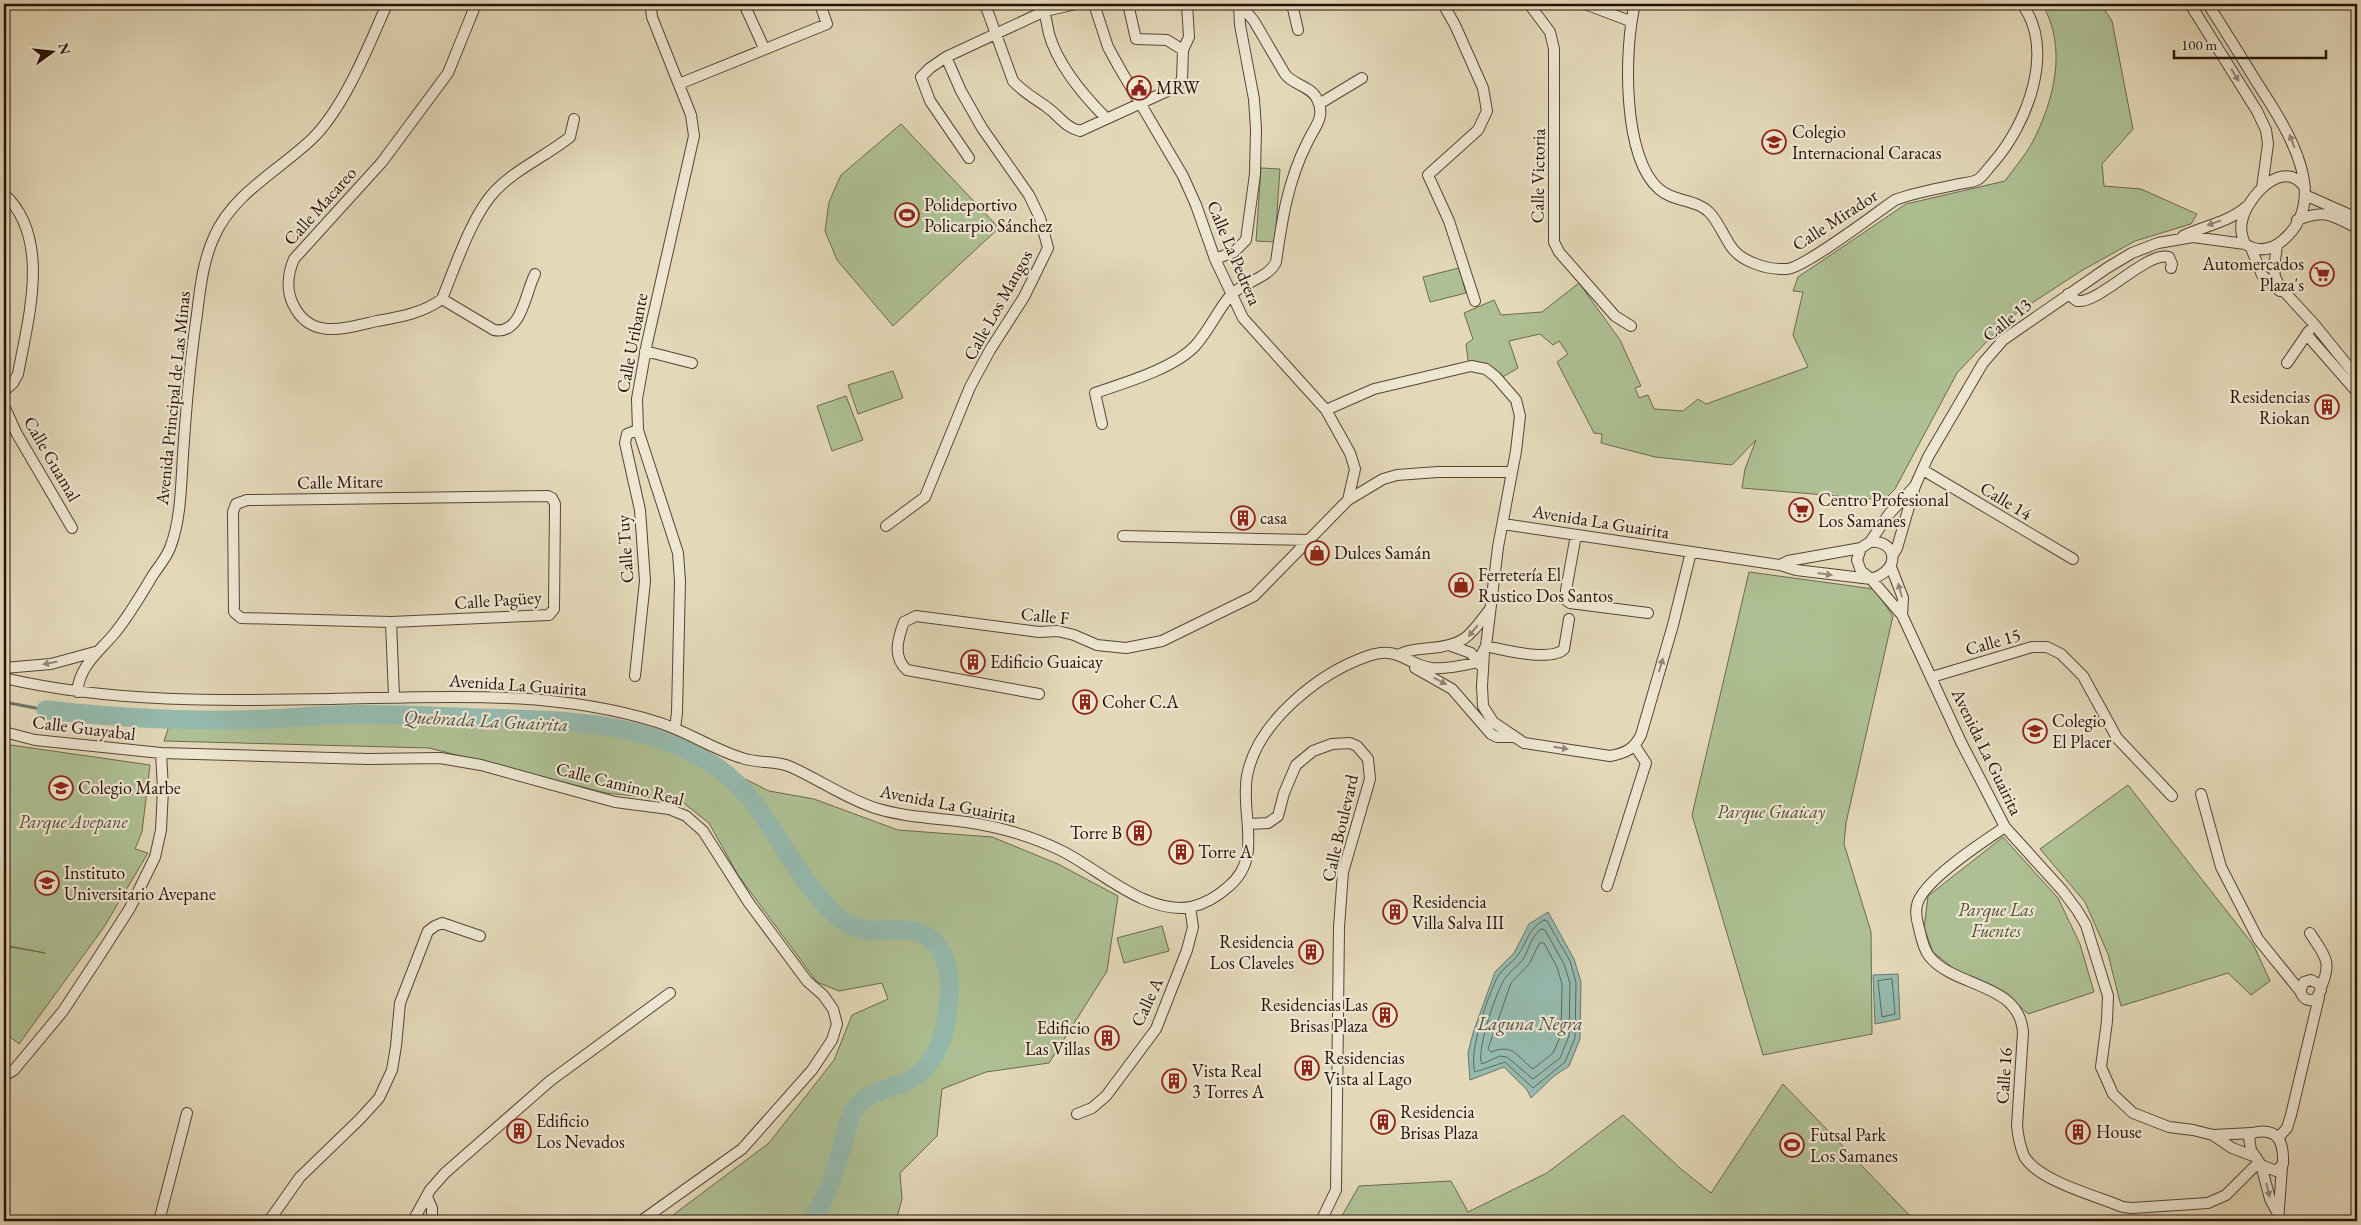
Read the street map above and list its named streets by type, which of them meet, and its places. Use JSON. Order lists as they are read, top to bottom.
{
  "streets": {
    "street": [
      "Calle Victoria",
      "Calle Macareo",
      "Calle Mirador",
      "Calle La Pedrera",
      "Calle Los Mangos",
      "Calle 13",
      "Calle Uribante",
      "Avenida Principal de Las Minas",
      "Calle Guamal",
      "Calle Mitare",
      "Calle 14",
      "Avenida La Guairita",
      "Calle Tuy",
      "Calle Pagüey",
      "Calle F",
      "Calle 15",
      "Calle Guayabal",
      "Calle Camino Real",
      "Calle Boulevard",
      "Calle A",
      "Calle 16"
    ]
  },
  "crossings": [
    ["Calle La Pedrera", "Calle F"],
    ["Calle 13", "Calle 14"],
    ["Calle 13", "Avenida La Guairita"],
    ["Calle Uribante", "Avenida La Guairita"],
    ["Calle Uribante", "Calle Tuy"],
    ["Calle Mitare", "Calle Pagüey"],
    ["Avenida La Guairita", "Calle 15"],
    ["Avenida La Guairita", "Calle Boulevard"],
    ["Avenida La Guairita", "Calle A"],
    ["Avenida La Guairita", "Calle 16"],
    ["Calle Guayabal", "Calle Camino Real"]
  ],
  "water": ["Quebrada La Guairita", "Laguna Negra"],
  "parks": ["Parque Guaicay", "Parque Avepane", "Parque Las Fuentes"],
  "places": {
    "public building": ["MRW"],
    "school or university": [
      "Colegio Internacional Caracas",
      "Colegio El Placer",
      "Colegio Marbe",
      "Instituto Universitario Avepane"
    ],
    "sports": ["Polideportivo Policarpio Sánchez", "Futsal Park Los Samanes"],
    "supermarket": ["Automercados Plaza's", "Centro Profesional Los Samanes"],
    "building": [
      "Residencias Riokan",
      "casa",
      "Edificio Guaicay",
      "Coher C.A",
      "Torre B",
      "Torre A",
      "Residencia Villa Salva III",
      "Residencia Los Claveles",
      "Residencias Las Brisas Plaza",
      "Edificio Las Villas",
      "Residencias Vista al Lago",
      "Vista Real 3 Torres A",
      "Residencia Brisas Plaza",
      "Edificio Los Nevados",
      "House"
    ],
    "shop": ["Dulces Samán", "Ferretería El Rustico Dos Santos"]
  },
  "scale_bar": "100 m",
  "north": "right"
}
